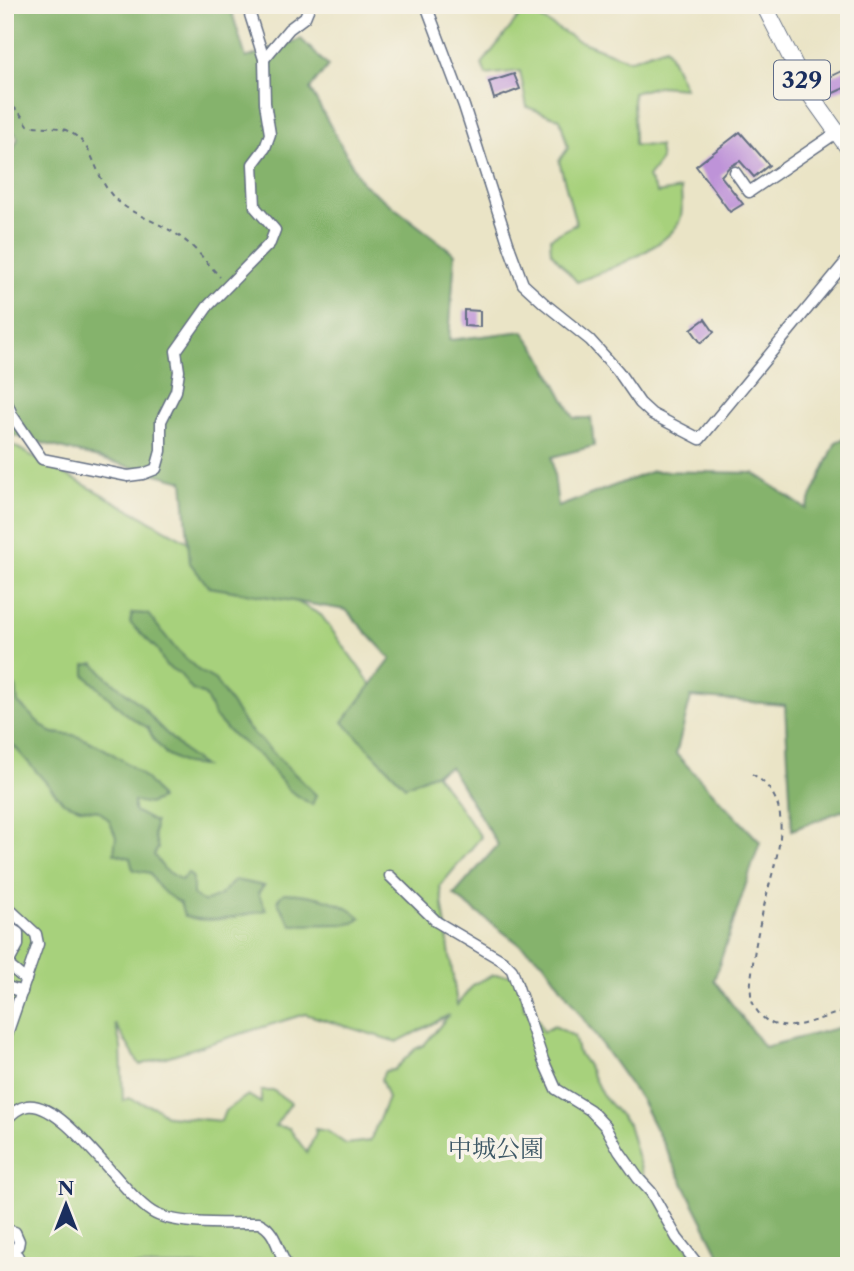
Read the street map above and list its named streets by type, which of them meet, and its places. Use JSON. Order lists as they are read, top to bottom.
{
  "streets": {
    "highway": ["329"]
  },
  "parks": ["中城公園"],
  "north": "top"
}
